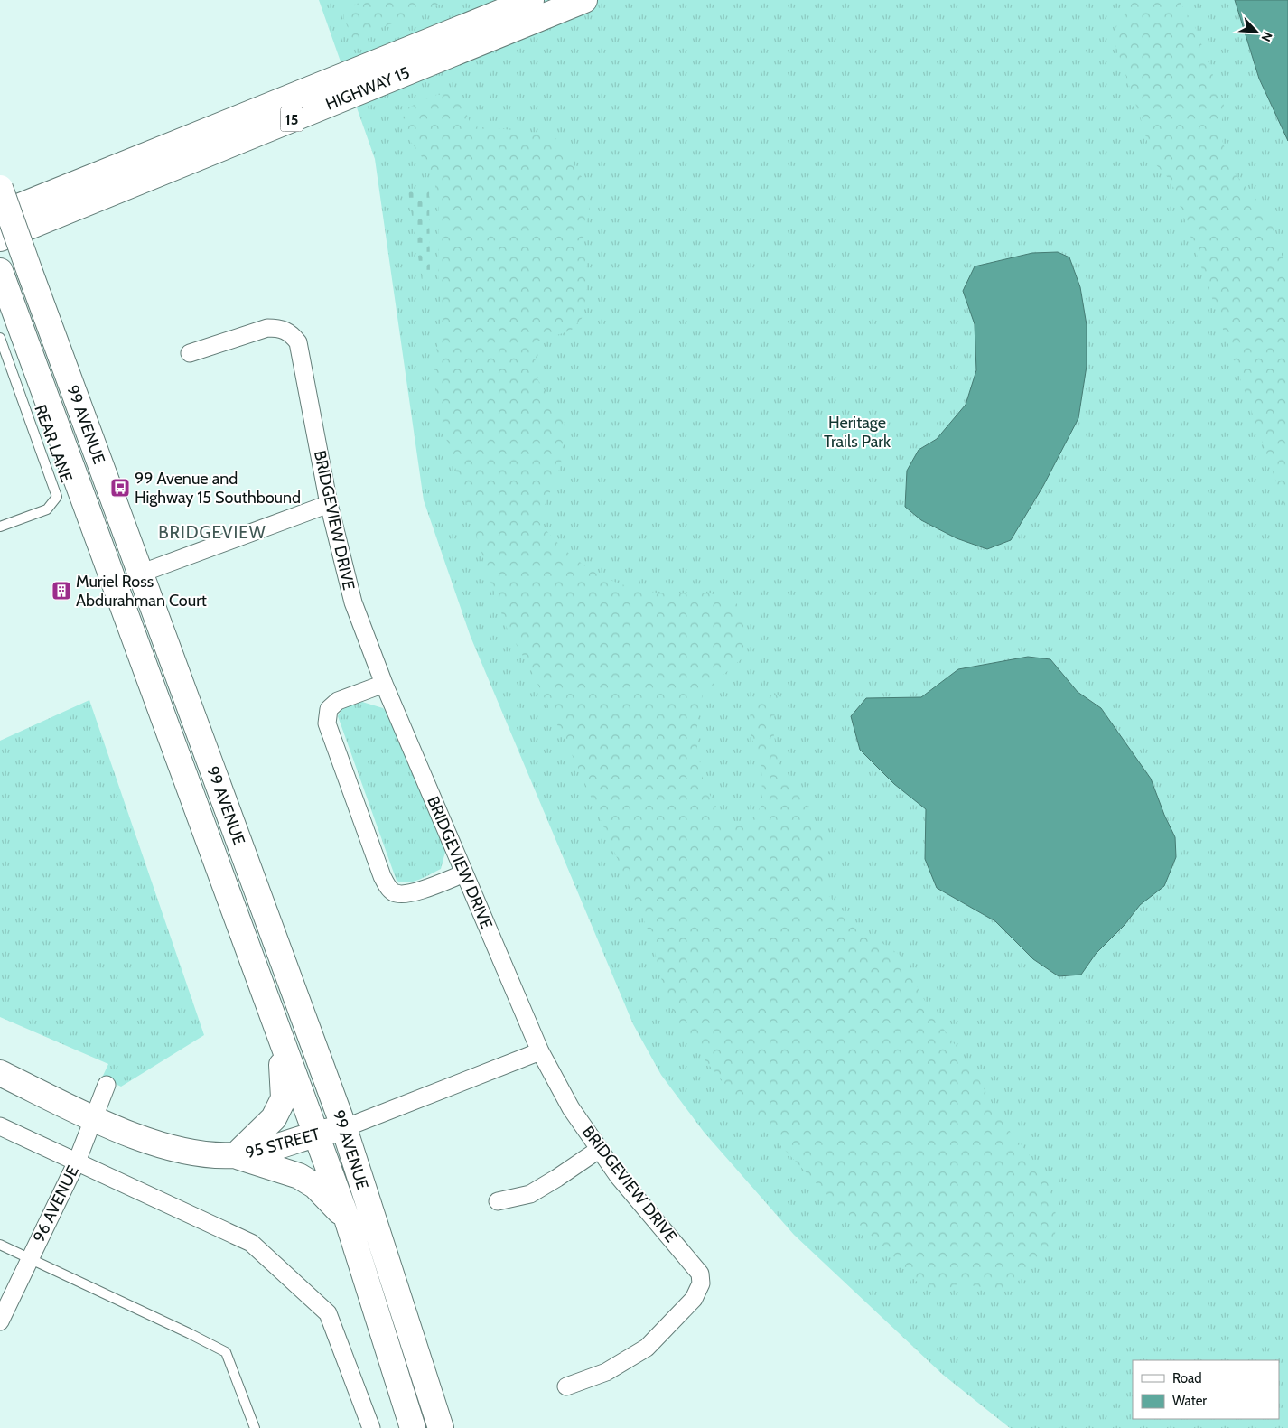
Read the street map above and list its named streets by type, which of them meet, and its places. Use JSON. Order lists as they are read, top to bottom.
{
  "streets": {
    "main road": [
      "HIGHWAY 15",
      "15",
      "99 AVENUE",
      "95 STREET"
    ],
    "street": ["BRIDGEVIEW DRIVE", "96 AVENUE"],
    "lane": ["REAR LANE"]
  },
  "crossings": [
    ["99 AVENUE", "95 STREET"],
    ["BRIDGEVIEW DRIVE", "95 STREET"],
    ["95 STREET", "96 AVENUE"]
  ],
  "districts": ["BRIDGEVIEW"],
  "parks": ["Heritage Trails Park"],
  "places": {
    "bus stop": ["99 Avenue and Highway 15 Southbound"],
    "building": ["Muriel Ross Abdurahman Court"]
  },
  "legend": ["Road", "Water"],
  "north": "bottom right"
}
